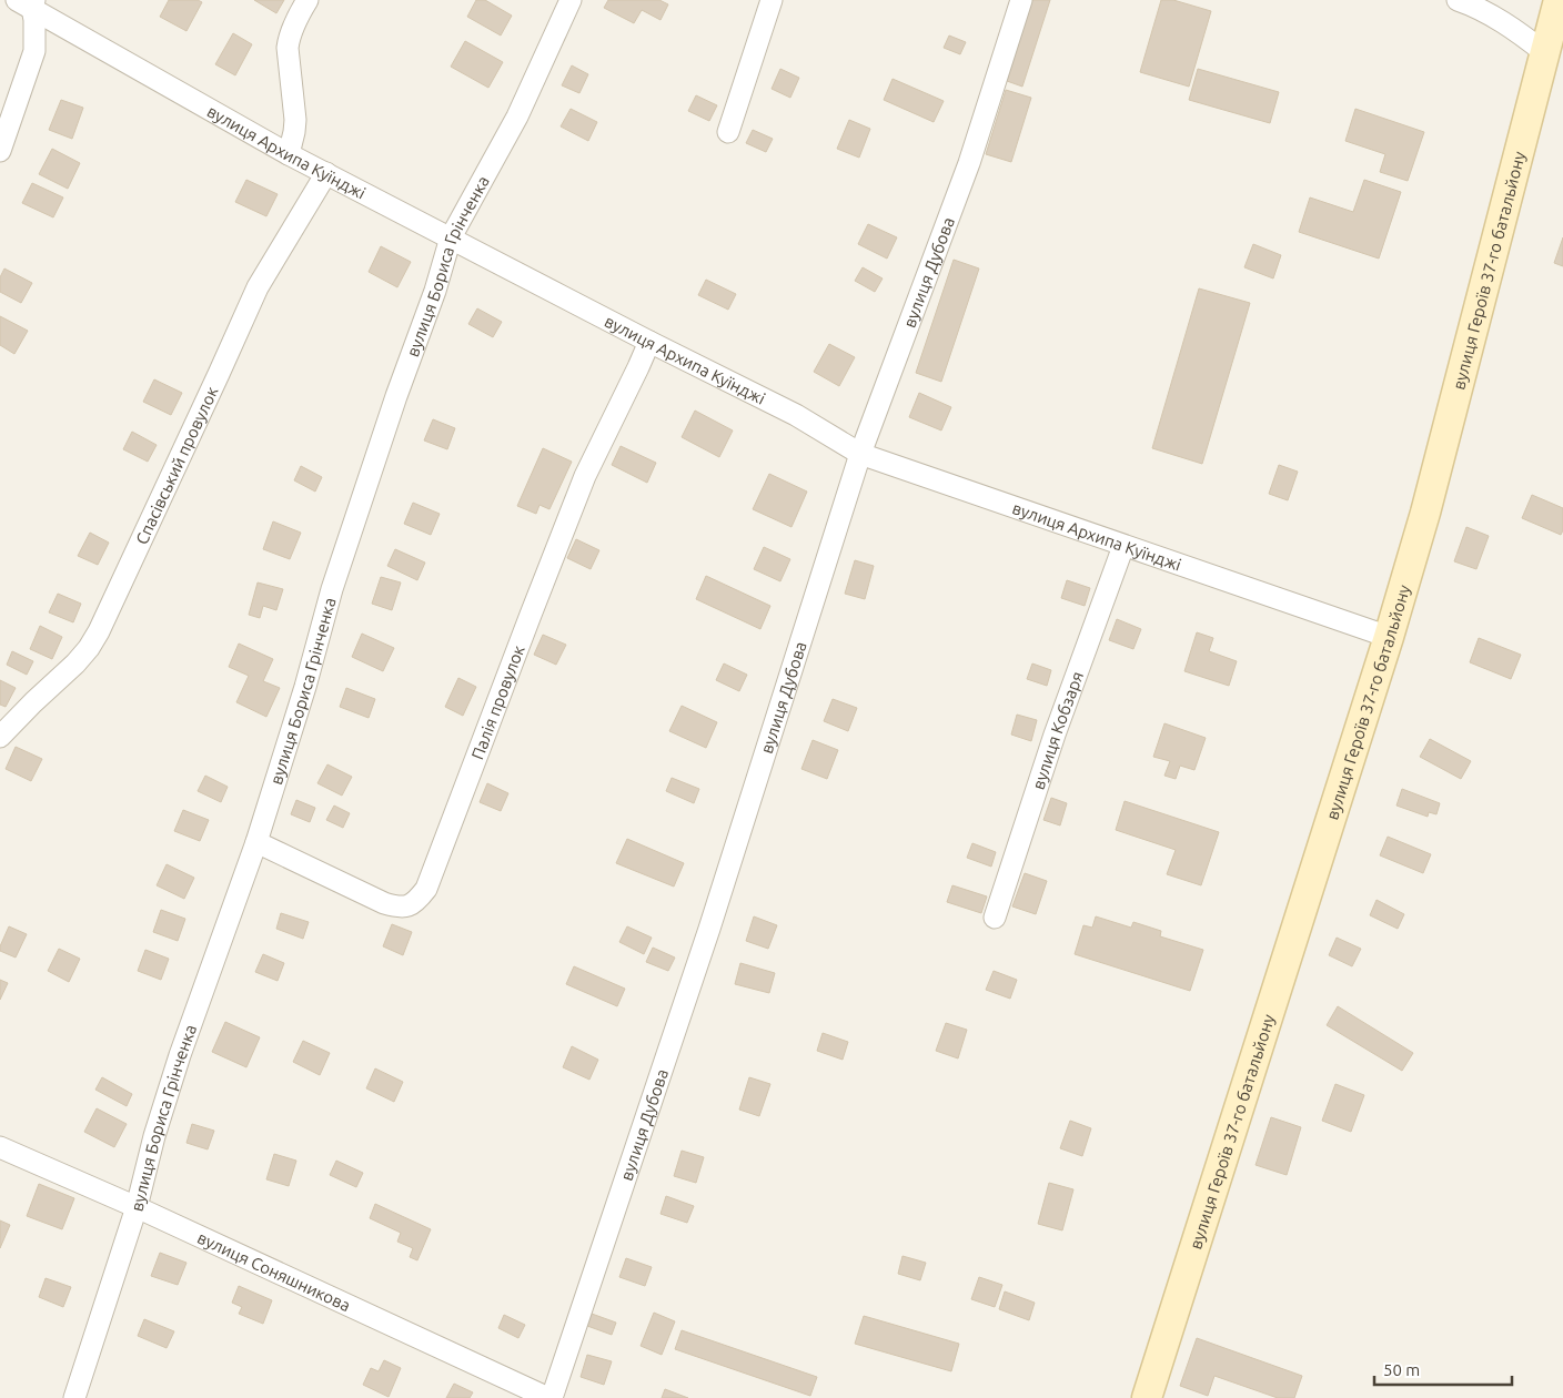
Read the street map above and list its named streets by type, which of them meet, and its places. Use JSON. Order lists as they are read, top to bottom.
{
  "streets": {
    "street": [
      "вулиця Архипа Куїнджі",
      "вулиця Бориса Грінченка",
      "вулиця Героїв 37-го батальйону",
      "вулиця Дубова",
      "Спасівський провулок",
      "Палія провулок",
      "вулиця Кобзаря",
      "вулиця Соняшникова"
    ]
  },
  "crossings": [
    ["вулиця Архипа Куїнджі", "вулиця Бориса Грінченка"],
    ["вулиця Архипа Куїнджі", "вулиця Героїв 37-го батальйону"],
    ["вулиця Архипа Куїнджі", "вулиця Дубова"],
    ["вулиця Архипа Куїнджі", "Спасівський провулок"],
    ["вулиця Архипа Куїнджі", "Палія провулок"],
    ["вулиця Архипа Куїнджі", "вулиця Кобзаря"],
    ["вулиця Бориса Грінченка", "Палія провулок"],
    ["вулиця Бориса Грінченка", "вулиця Соняшникова"],
    ["вулиця Дубова", "вулиця Соняшникова"]
  ],
  "scale_bar": "50 m"
}
